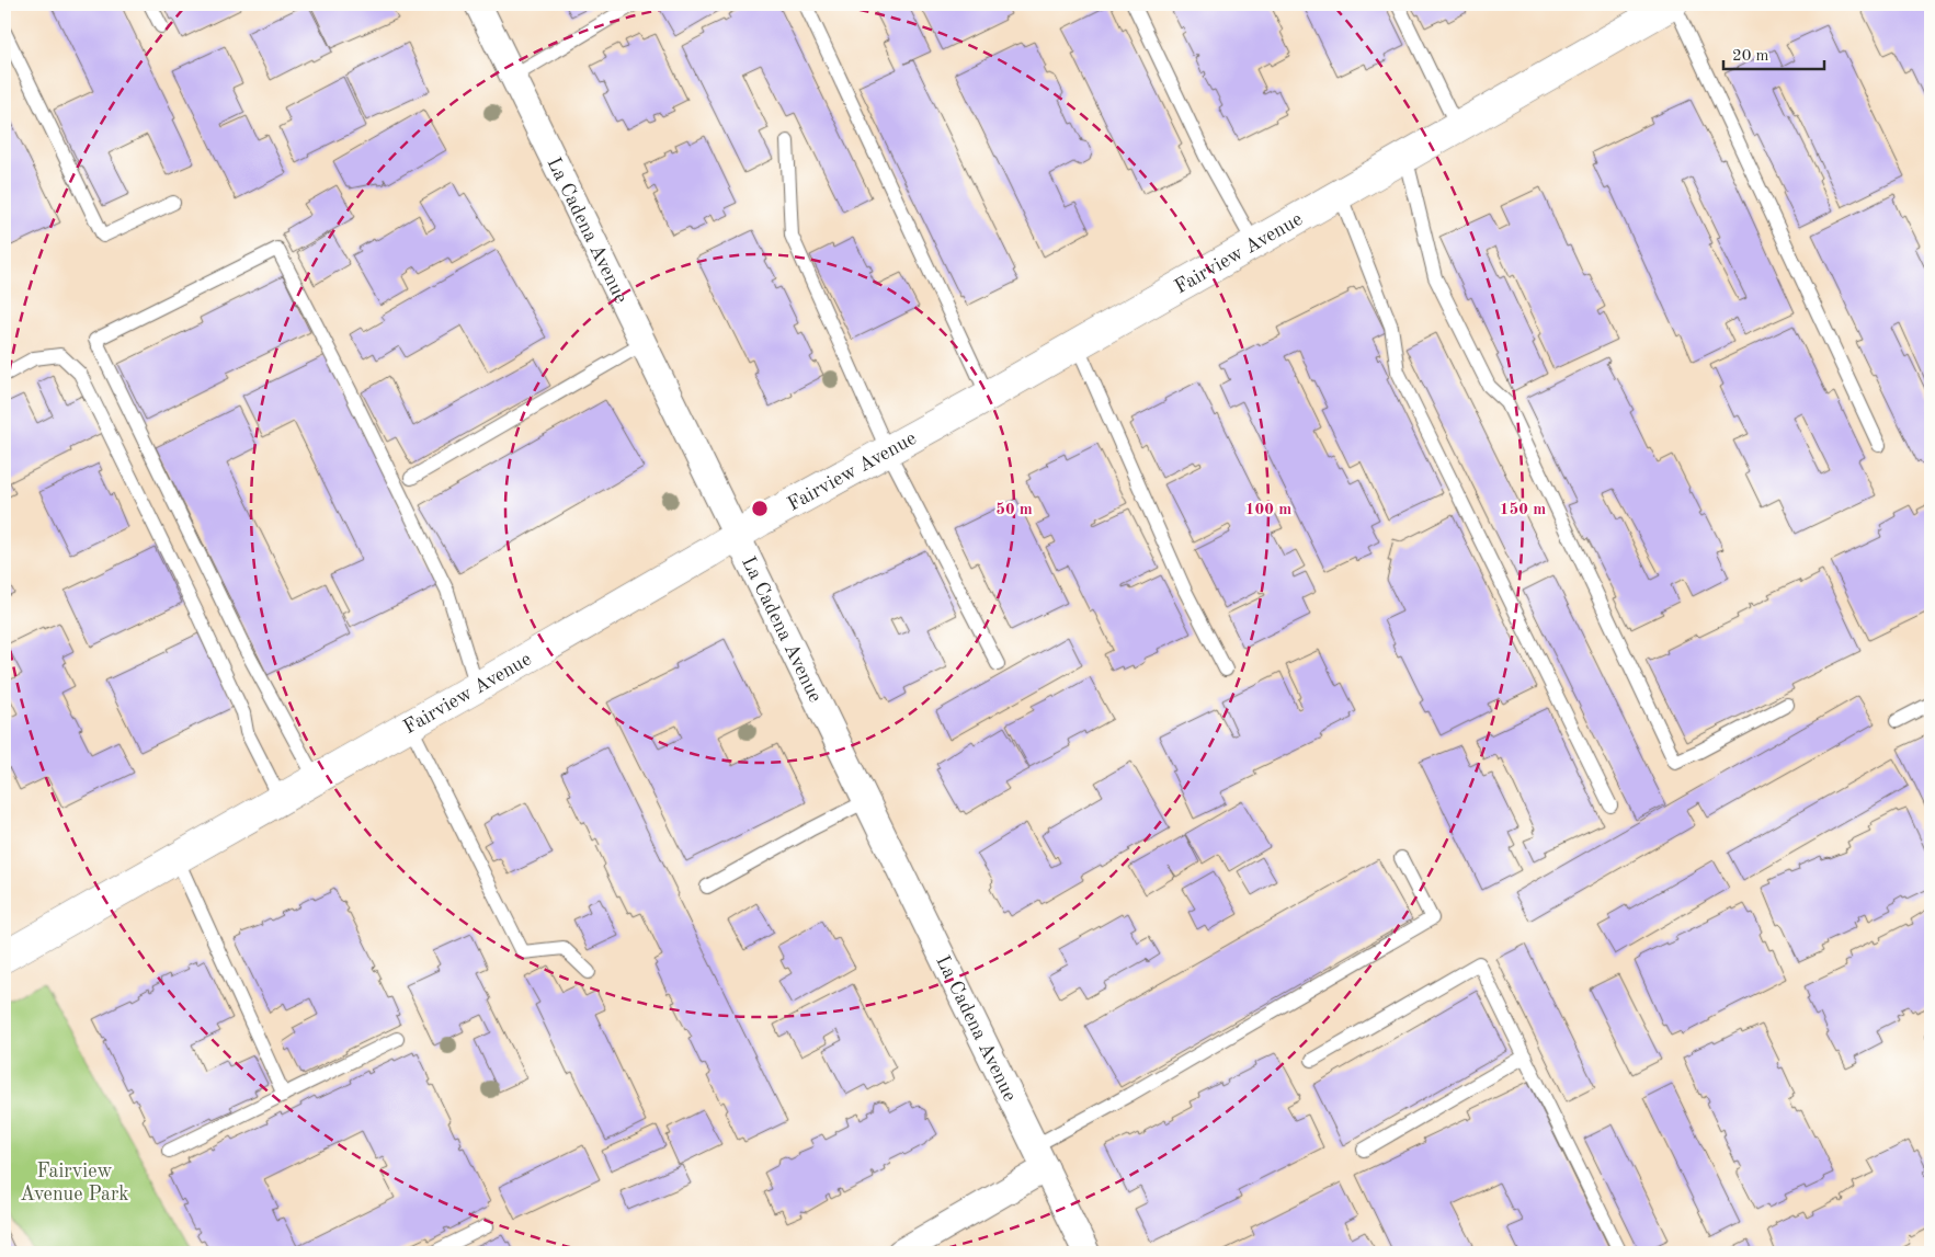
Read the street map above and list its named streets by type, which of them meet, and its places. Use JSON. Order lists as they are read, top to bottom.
{
  "streets": {
    "street": ["La Cadena Avenue", "Fairview Avenue"]
  },
  "crossings": [
    ["La Cadena Avenue", "Fairview Avenue"]
  ],
  "parks": ["Fairview Avenue Park"],
  "scale_bar": "20 m",
  "rings": ["50 m", "100 m", "150 m"]
}
